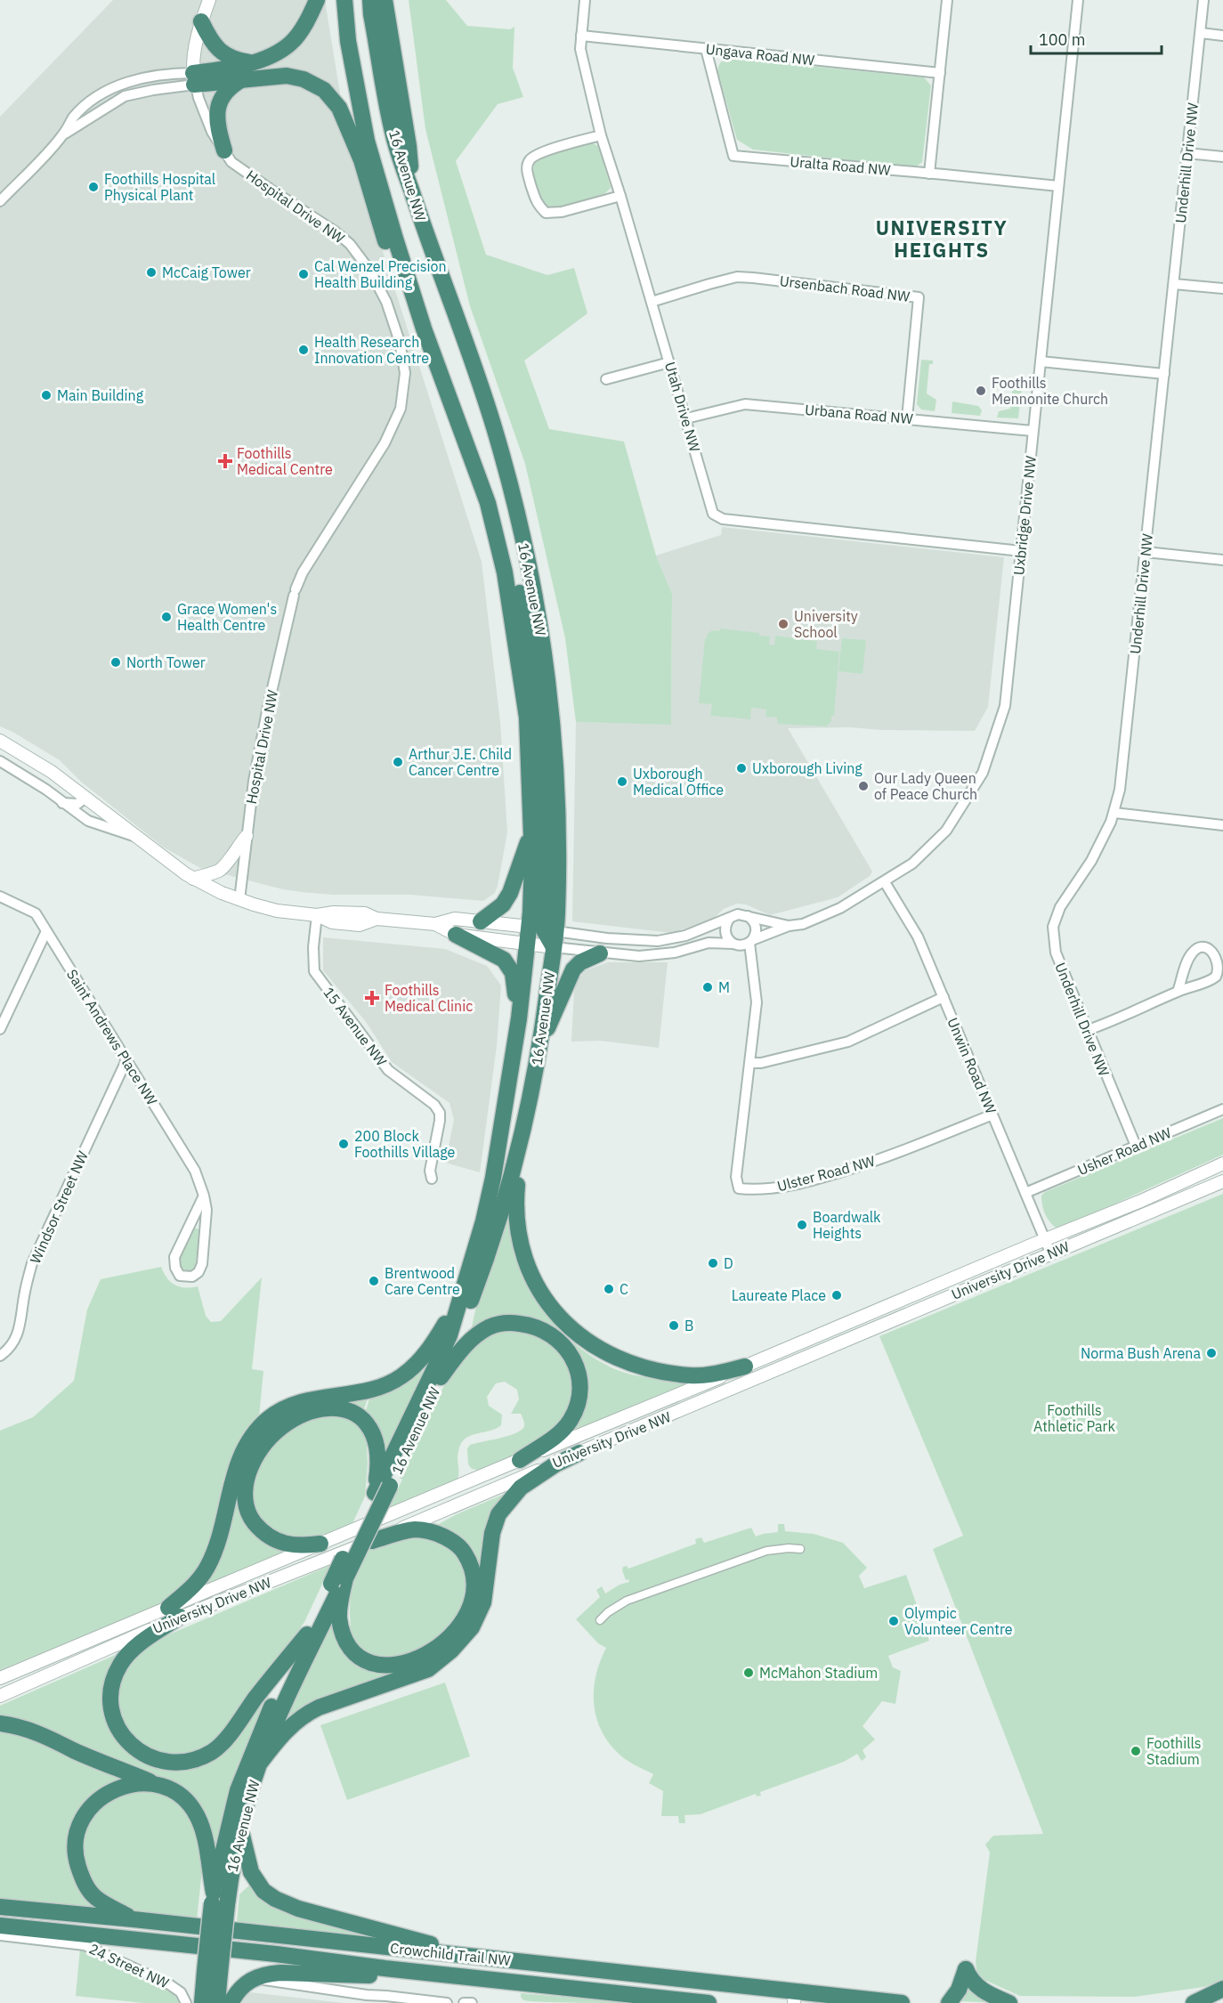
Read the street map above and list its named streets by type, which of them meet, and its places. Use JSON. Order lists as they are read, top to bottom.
{
  "streets": {
    "highway": ["16 Avenue NW", "Crowchild Trail NW"],
    "street": [
      "Ungava Road NW",
      "Underhill Drive NW",
      "Uralta Road NW",
      "Hospital Drive NW",
      "Ursenbach Road NW",
      "Utah Drive NW",
      "Urbana Road NW",
      "Uxbridge Drive NW",
      "15 Avenue NW",
      "Saint Andrews Place NW",
      "Unwin Road NW",
      "Usher Road NW",
      "Ulster Road NW",
      "Windsor Street NW",
      "University Drive NW",
      "24 Street NW"
    ]
  },
  "crossings": [
    ["Ungava Road NW", "Uralta Road NW"],
    ["Ungava Road NW", "Utah Drive NW"],
    ["Underhill Drive NW", "Usher Road NW"],
    ["Uralta Road NW", "Uxbridge Drive NW"],
    ["Ursenbach Road NW", "Utah Drive NW"],
    ["Ursenbach Road NW", "Urbana Road NW"],
    ["Utah Drive NW", "Urbana Road NW"],
    ["Utah Drive NW", "Uxbridge Drive NW"],
    ["Urbana Road NW", "Uxbridge Drive NW"],
    ["Uxbridge Drive NW", "Unwin Road NW"],
    ["Uxbridge Drive NW", "Ulster Road NW"],
    ["Saint Andrews Place NW", "Windsor Street NW"],
    ["Unwin Road NW", "Usher Road NW"],
    ["Unwin Road NW", "Ulster Road NW"],
    ["Unwin Road NW", "University Drive NW"]
  ],
  "districts": ["UNIVERSITY HEIGHTS"],
  "parks": ["Foothills Athletic Park"],
  "places": {
    "other": [
      "Foothills Hospital Physical Plant",
      "McCaig Tower",
      "Cal Wenzel Precision Health Building",
      "Health Research Innovation Centre",
      "Foothills Mennonite Church",
      "Main Building",
      "Grace Women's Health Centre",
      "University School",
      "North Tower",
      "Arthur J.E. Child Cancer Centre",
      "Uxborough Living",
      "Uxborough Medical Office",
      "Our Lady Queen of Peace Church",
      "M",
      "200 Block Foothills Village",
      "Boardwalk Heights",
      "D",
      "Brentwood Care Centre",
      "C",
      "Laureate Place",
      "B",
      "Norma Bush Arena",
      "Olympic Volunteer Centre",
      "McMahon Stadium",
      "Foothills Stadium"
    ],
    "health": ["Foothills Medical Centre", "Foothills Medical Clinic"]
  },
  "scale_bar": "100 m"
}
